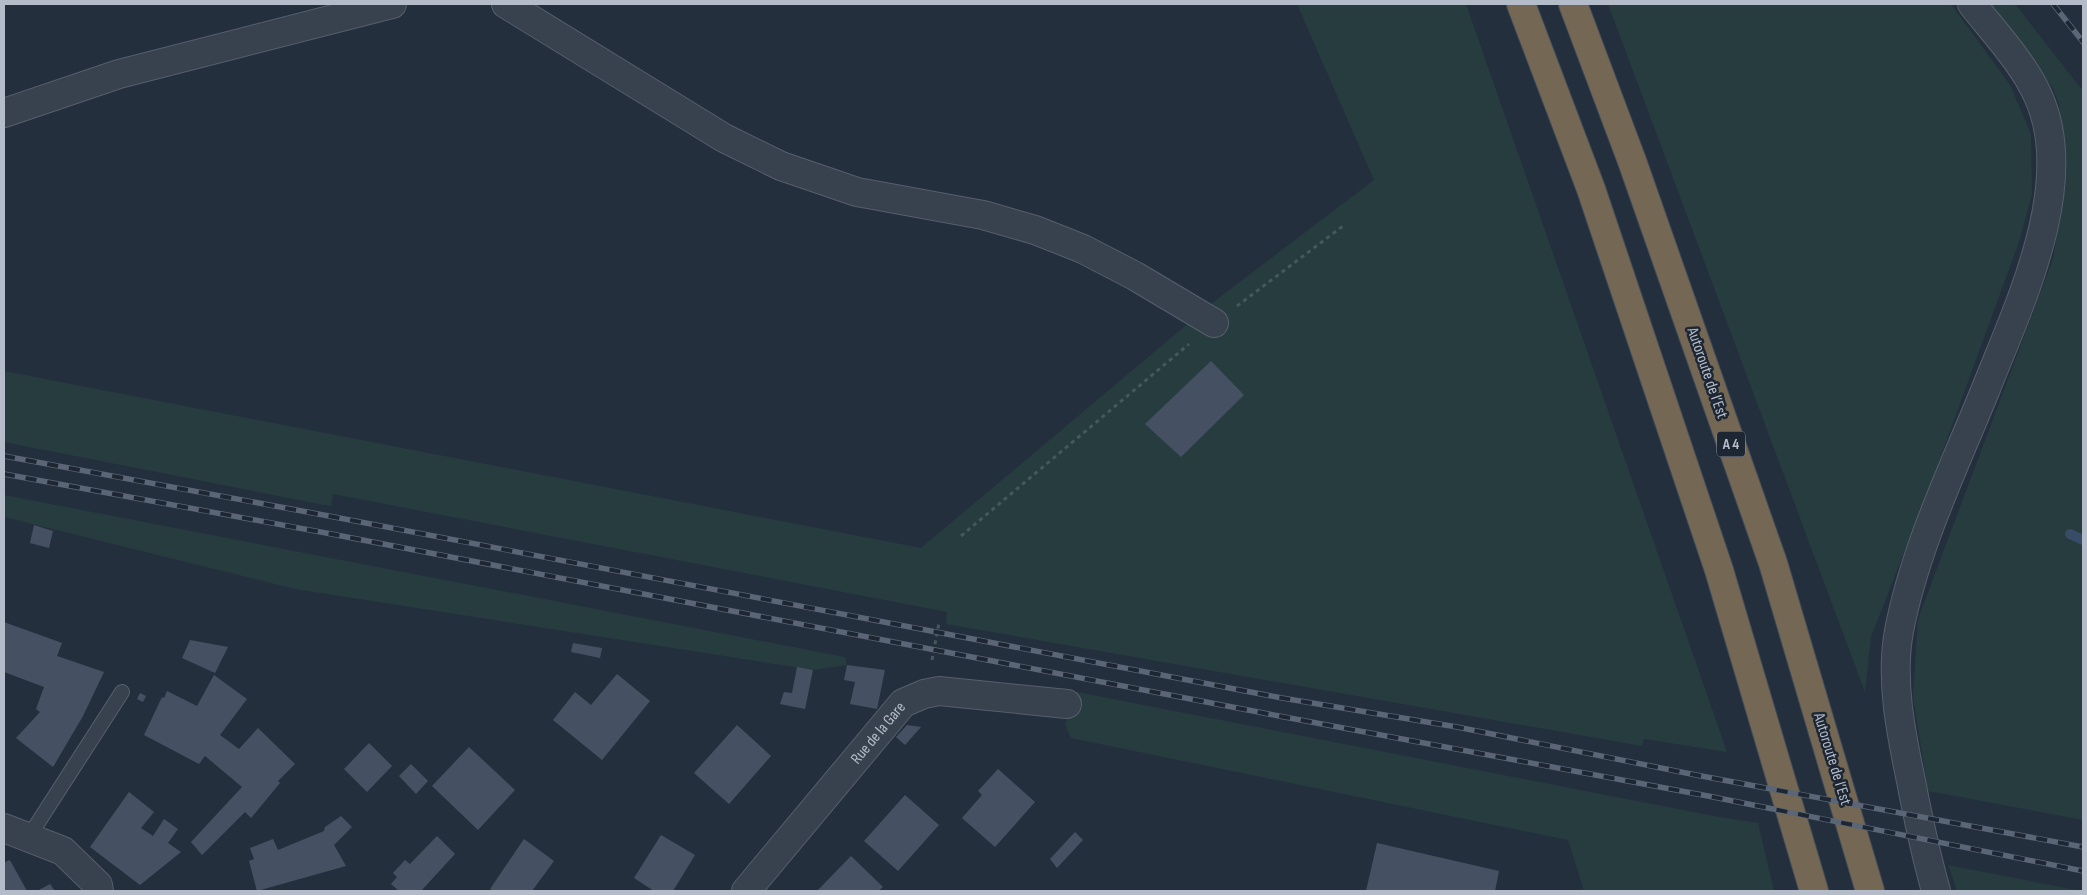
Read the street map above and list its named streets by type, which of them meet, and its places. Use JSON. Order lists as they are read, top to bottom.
{
  "streets": {
    "highway": ["Autoroute de l’Est", "A 4"],
    "street": ["Rue de la Gare"]
  }
}
